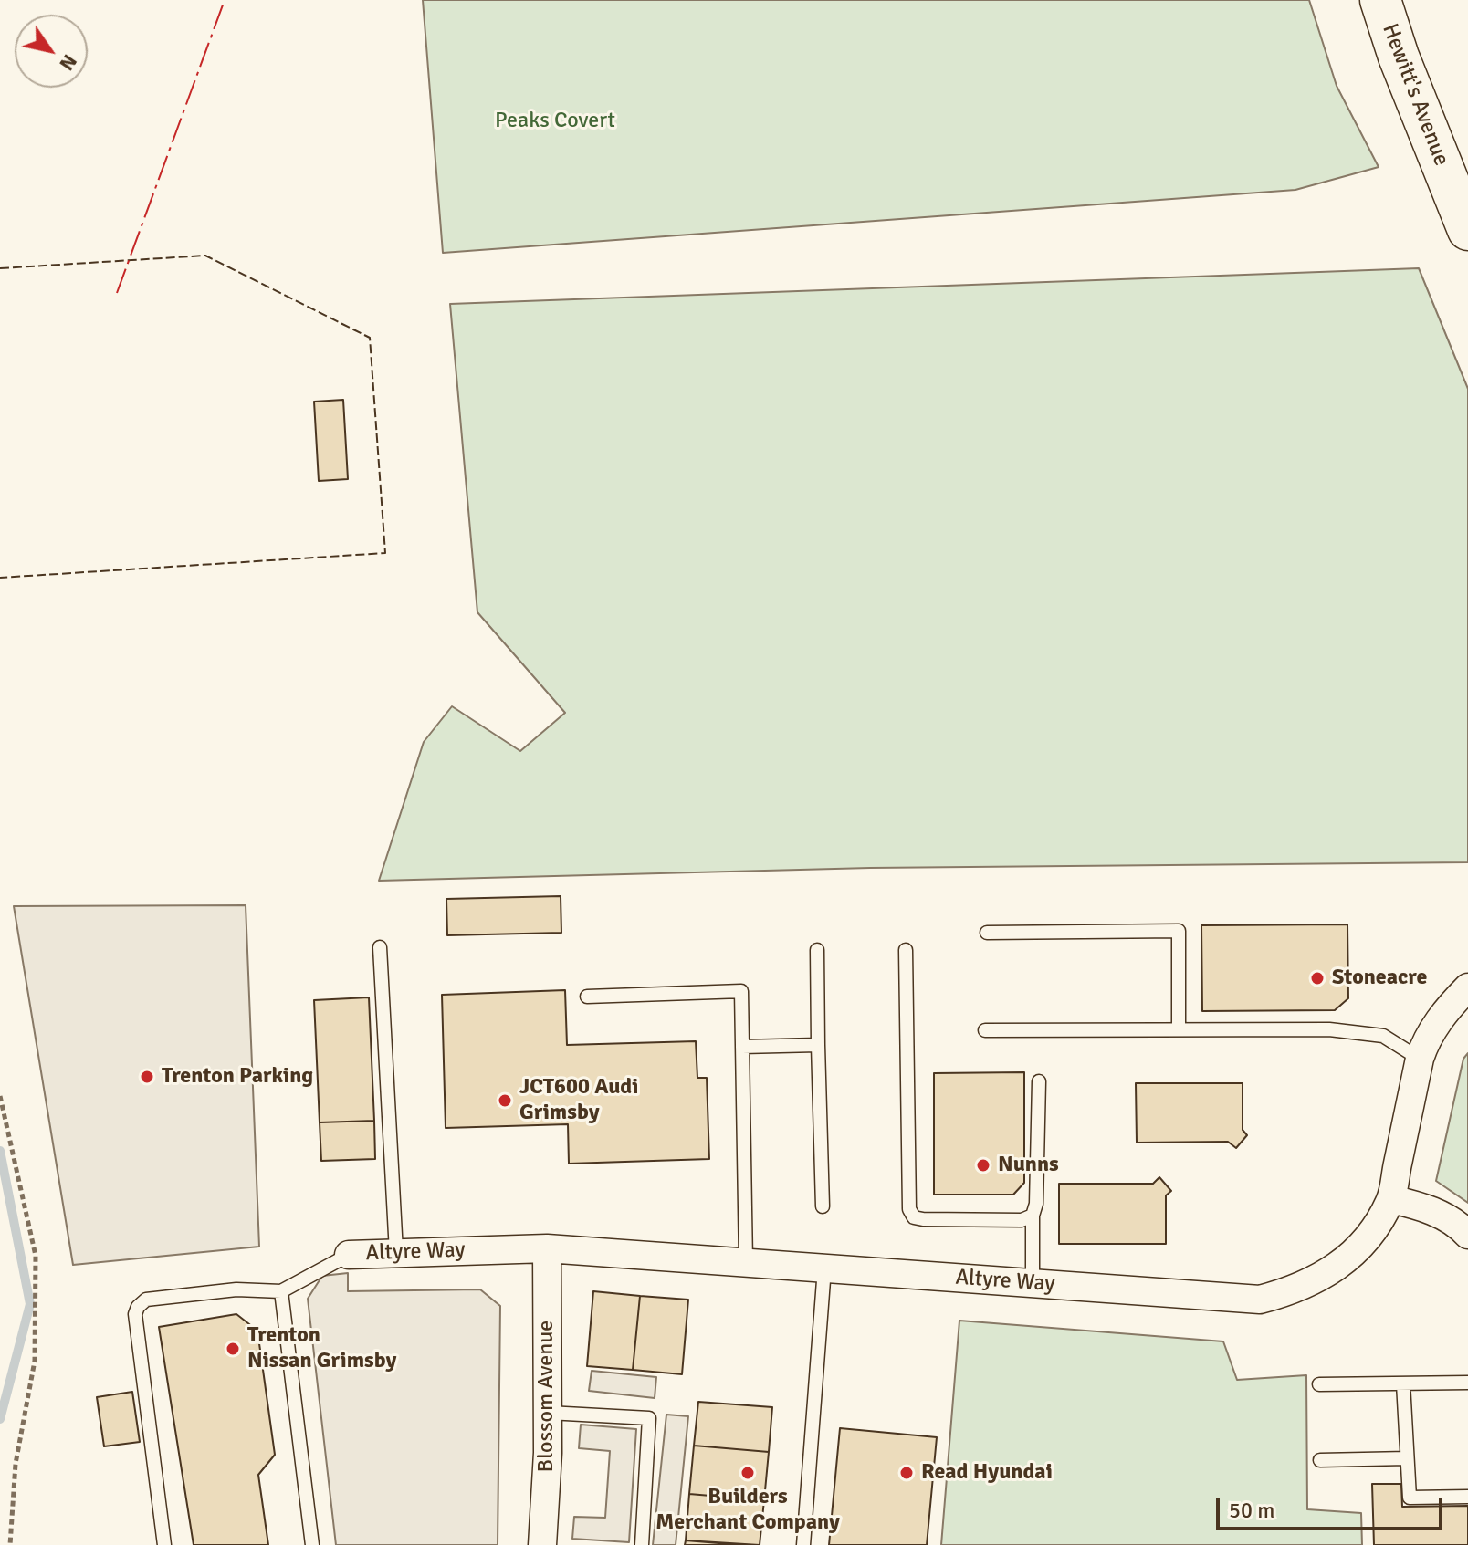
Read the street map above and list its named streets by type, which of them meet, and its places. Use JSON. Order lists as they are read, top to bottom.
{
  "streets": {
    "main road": ["Hewitt's Avenue"],
    "street": ["Altyre Way", "Blossom Avenue"]
  },
  "crossings": [
    ["Altyre Way", "Blossom Avenue"]
  ],
  "parks": ["Peaks Covert"],
  "places": [
    "Stoneacre",
    "Trenton Parking",
    "JCT600 Audi Grimsby",
    "Nunns",
    "Trenton Nissan Grimsby",
    "Builders Merchant Company",
    "Read Hyundai"
  ],
  "scale_bar": "50 m",
  "north": "bottom right"
}
